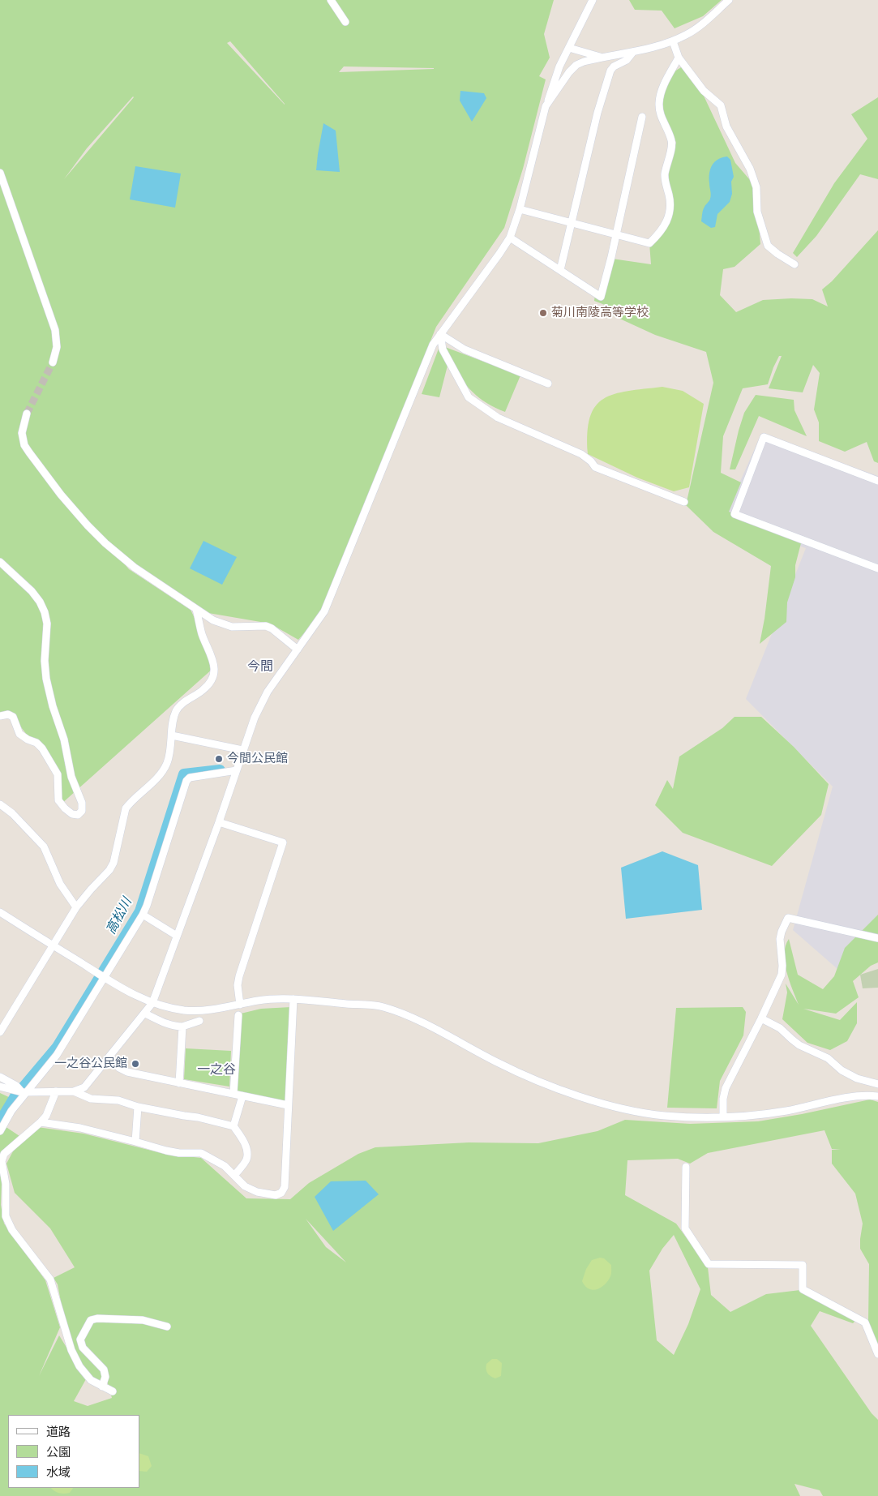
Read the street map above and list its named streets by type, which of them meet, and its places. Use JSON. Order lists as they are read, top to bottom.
{
  "districts": ["今間", "一之谷"],
  "water": ["高松川"],
  "places": ["菊川南陵高等学校", "今間公民館", "一之谷公民館"],
  "legend": ["道路", "公園", "水域"]
}
